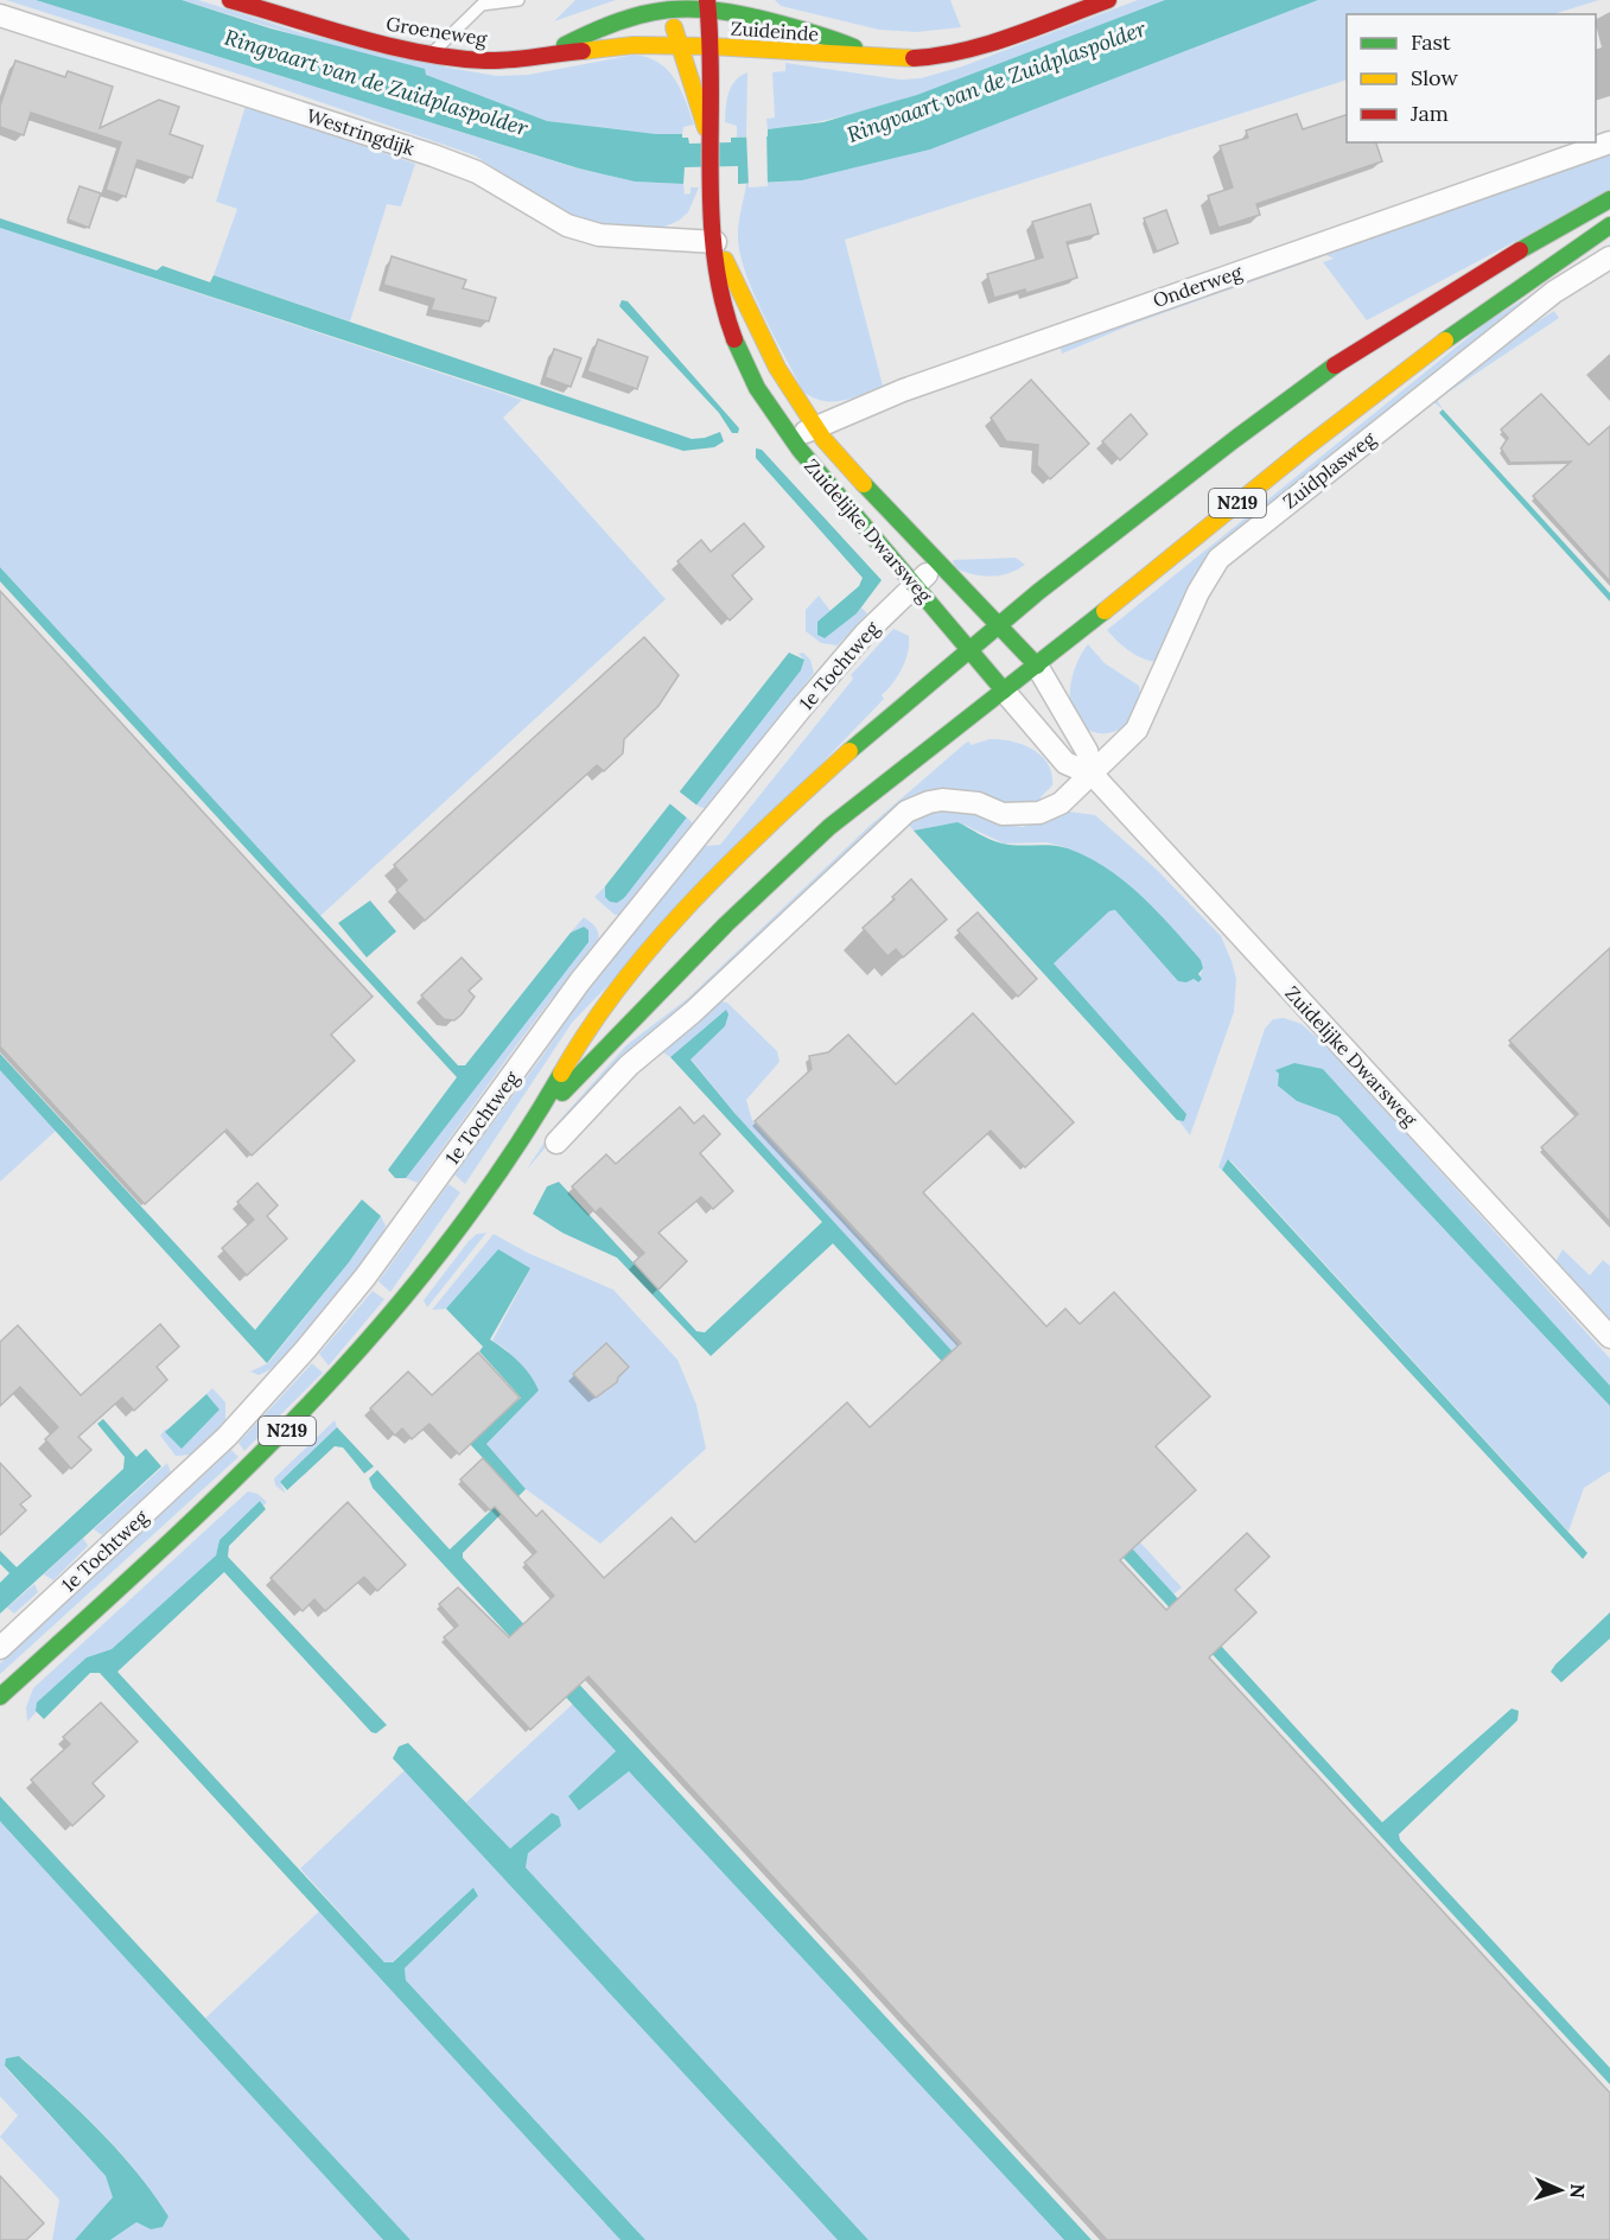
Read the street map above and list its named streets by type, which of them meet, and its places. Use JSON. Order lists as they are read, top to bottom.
{
  "streets": {
    "main road": [
      "Groeneweg",
      "Zuideinde",
      "Zuidplasweg",
      "N219",
      "Zuidelijke Dwarsweg",
      "1e Tochtweg"
    ],
    "street": ["Westringdijk", "Onderweg"]
  },
  "crossings": [
    ["Groeneweg", "Zuideinde"],
    ["Westringdijk", "Zuidelijke Dwarsweg"],
    ["Onderweg", "Zuidelijke Dwarsweg"],
    ["Zuidplasweg", "N219"],
    ["Zuidplasweg", "Zuidelijke Dwarsweg"],
    ["N219", "Zuidelijke Dwarsweg"],
    ["N219", "1e Tochtweg"],
    ["Zuidelijke Dwarsweg", "1e Tochtweg"]
  ],
  "water": ["Ringvaart van de Zuidplaspolder"],
  "legend": ["Fast", "Slow", "Jam"],
  "north": "right"
}
